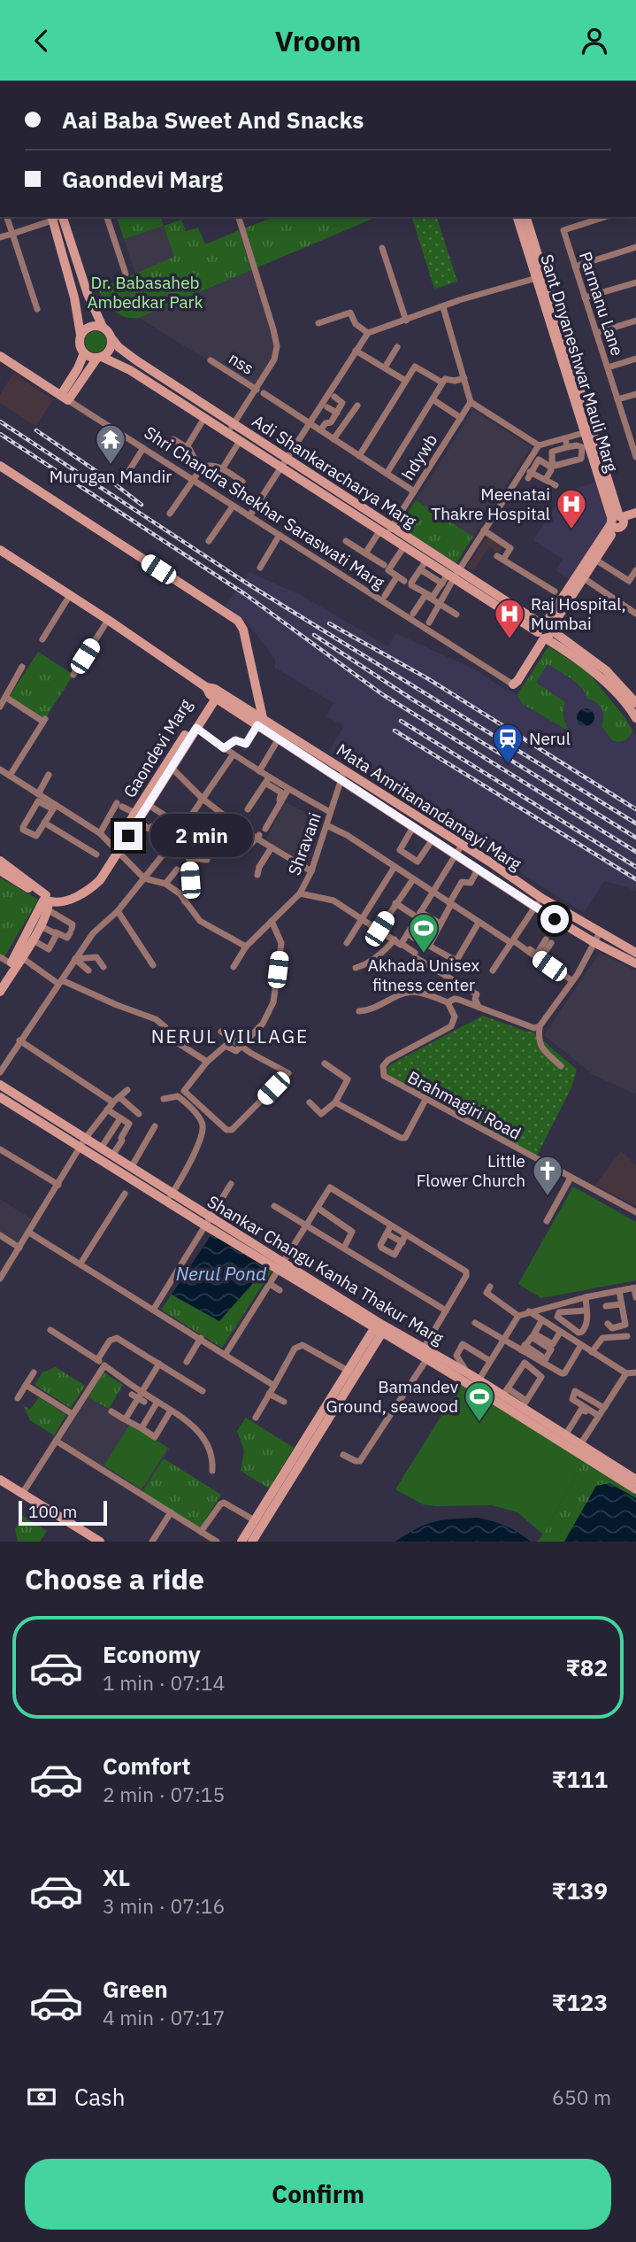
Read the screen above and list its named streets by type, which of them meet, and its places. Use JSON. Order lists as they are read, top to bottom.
{
  "streets": {
    "street": [
      "Parmanu Lane",
      "nss",
      "Sant Dnyaneshwar Mauli Marg",
      "hdywb",
      "Adi Shankaracharya Marg",
      "Shri Chandra Shekhar Saraswati Marg",
      "Gaondevi Marg",
      "Mata Amritanandamayi Marg",
      "Shravani",
      "Brahmagiri Road",
      "Shankar Changu Kanha Thakur Marg"
    ]
  },
  "crossings": [
    ["hdywb", "Adi Shankaracharya Marg"],
    ["Adi Shankaracharya Marg", "Shri Chandra Shekhar Saraswati Marg"],
    ["Gaondevi Marg", "Mata Amritanandamayi Marg"],
    ["Mata Amritanandamayi Marg", "Shravani"]
  ],
  "districts": ["NERUL VILLAGE"],
  "water": ["Nerul Pond"],
  "parks": ["Dr. Babasaheb Ambedkar Park"],
  "places": {
    "temple": ["Murugan Mandir"],
    "hospital": ["Meenatai Thakre Hospital", "Raj Hospital, Mumbai"],
    "station": ["Nerul"],
    "sports": ["Akhada Unisex fitness center", "Bamandev Ground, seawood"],
    "church": ["Little Flower Church"]
  },
  "scale_bar": "100 m",
  "page": {
    "header": "Vroom",
    "banner": ["Aai Baba Sweet And Snacks", "Gaondevi Marg"],
    "bubble": "2 min",
    "scale": "100 m",
    "heading": "Choose a ride",
    "list": [
      {
        "name": "Economy",
        "note": "1 min · 07:14",
        "value": "₹82"
      },
      {
        "name": "Comfort",
        "note": "2 min · 07:15",
        "value": "₹111"
      },
      {
        "name": "XL",
        "note": "3 min · 07:16",
        "value": "₹139"
      },
      {
        "name": "Green",
        "note": "4 min · 07:17",
        "value": "₹123"
      }
    ],
    "pay": ["Cash", "650 m"],
    "buttons": "Confirm"
  }
}
